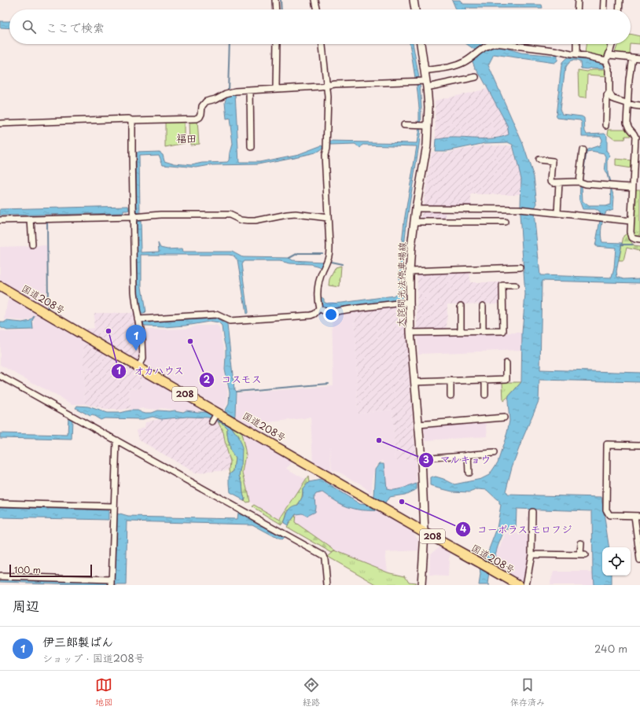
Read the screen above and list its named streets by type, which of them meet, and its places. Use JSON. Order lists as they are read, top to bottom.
{
  "streets": {
    "highway": ["国道208号", "208"],
    "main road": ["大詫間光法停車場線"]
  },
  "crossings": [
    ["大詫間光法停車場線", "国道208号"]
  ],
  "districts": ["福田"],
  "places": [
    "オカハウス",
    "コスモス",
    "マルキョウ",
    "コーポラス モロフジ"
  ],
  "scale_bar": "100 m",
  "page": {
    "search": "ここで検索",
    "pins": "1",
    "scale": "100 m",
    "heading": "周辺",
    "list": [
      {
        "mark": "1",
        "name": "伊三郎製ぱん",
        "note": "ショップ · 国道208号",
        "value": "240 m"
      }
    ],
    "nav": ["地図", "経路", "保存済み"]
  }
}
